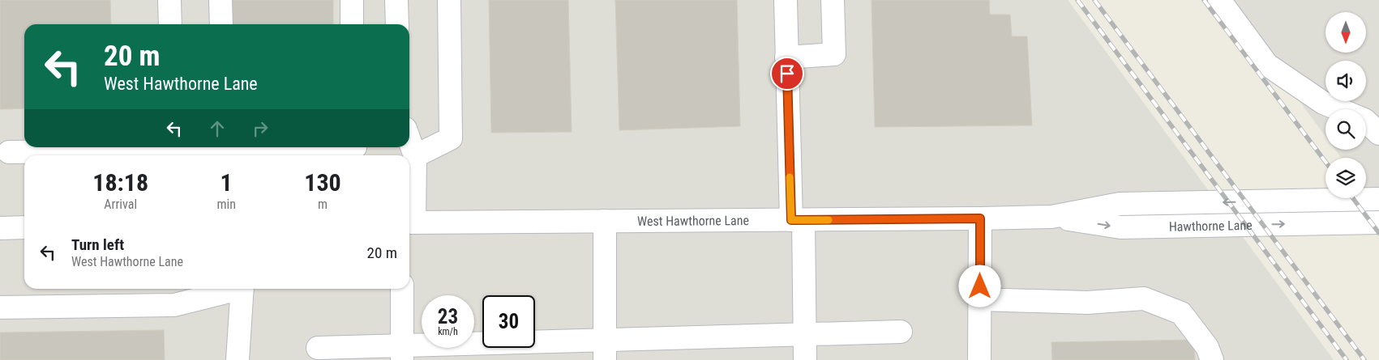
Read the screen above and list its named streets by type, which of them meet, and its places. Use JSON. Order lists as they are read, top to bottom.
{
  "streets": {
    "street": ["West Hawthorne Lane", "Hawthorne Lane"]
  },
  "crossings": [
    ["West Hawthorne Lane", "Hawthorne Lane"]
  ],
  "north": "bottom",
  "page": {
    "turn": ["20 m", "West Hawthorne Lane"],
    "eta": [
      "18:18",
      "Arrival",
      "1",
      "min",
      "130",
      "m"
    ],
    "list": [
      {
        "name": "Turn left",
        "note": "West Hawthorne Lane",
        "value": "20 m"
      }
    ],
    "speed": "23 km/h",
    "limit": "30"
  }
}
